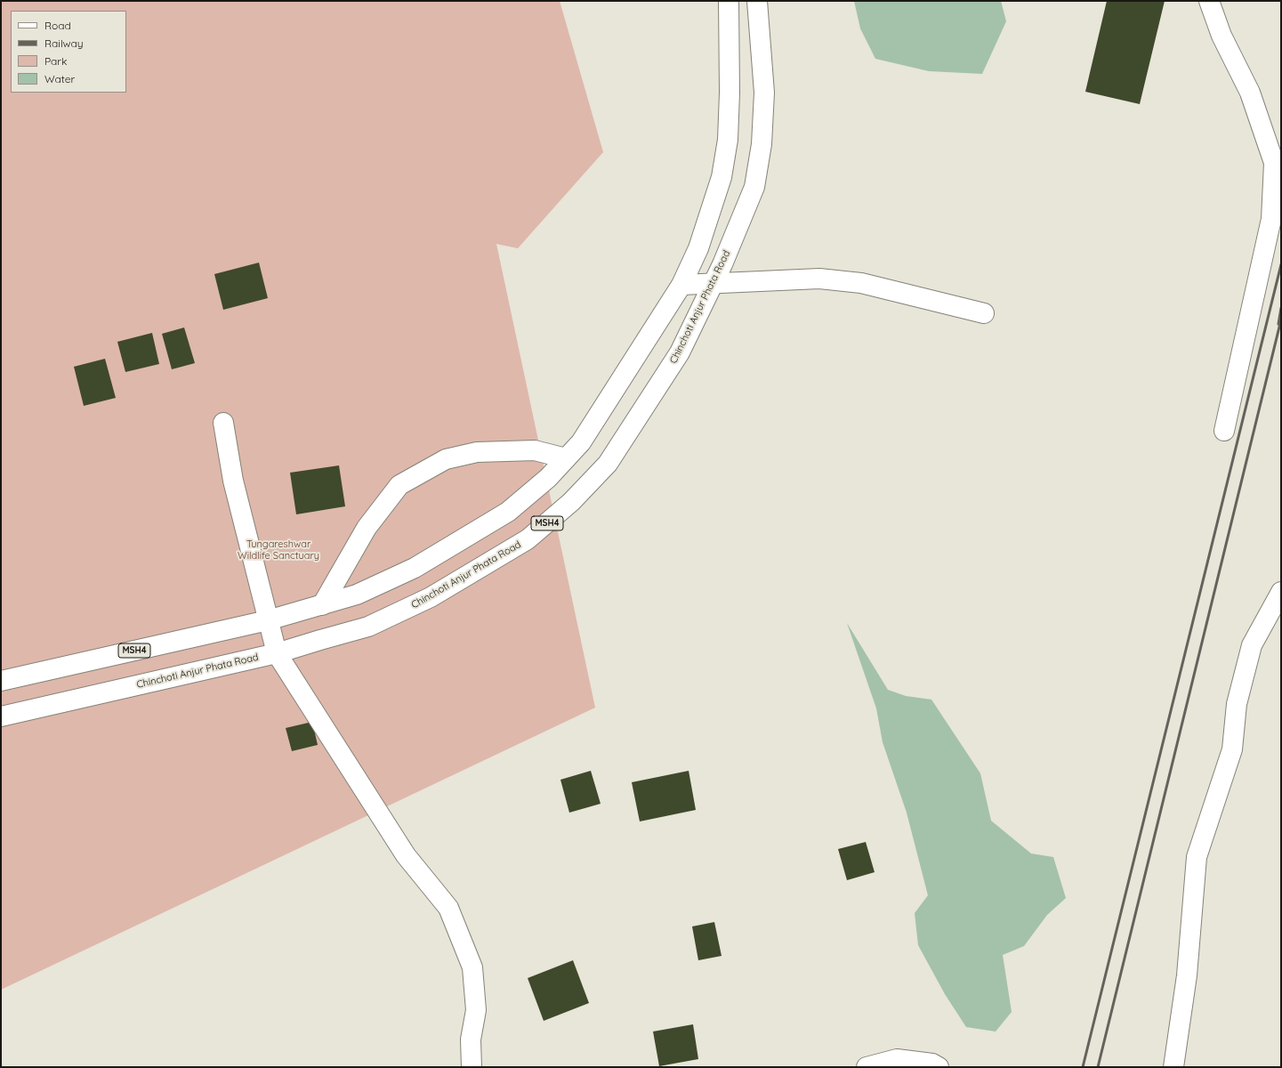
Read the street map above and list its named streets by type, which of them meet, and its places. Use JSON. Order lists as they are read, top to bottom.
{
  "streets": {
    "main road": ["Chinchoti Anjur Phata Road", "MSH4"]
  },
  "parks": ["Tungareshwar Wildlife Sanctuary"],
  "legend": [
    "Road",
    "Railway",
    "Park",
    "Water"
  ]
}
